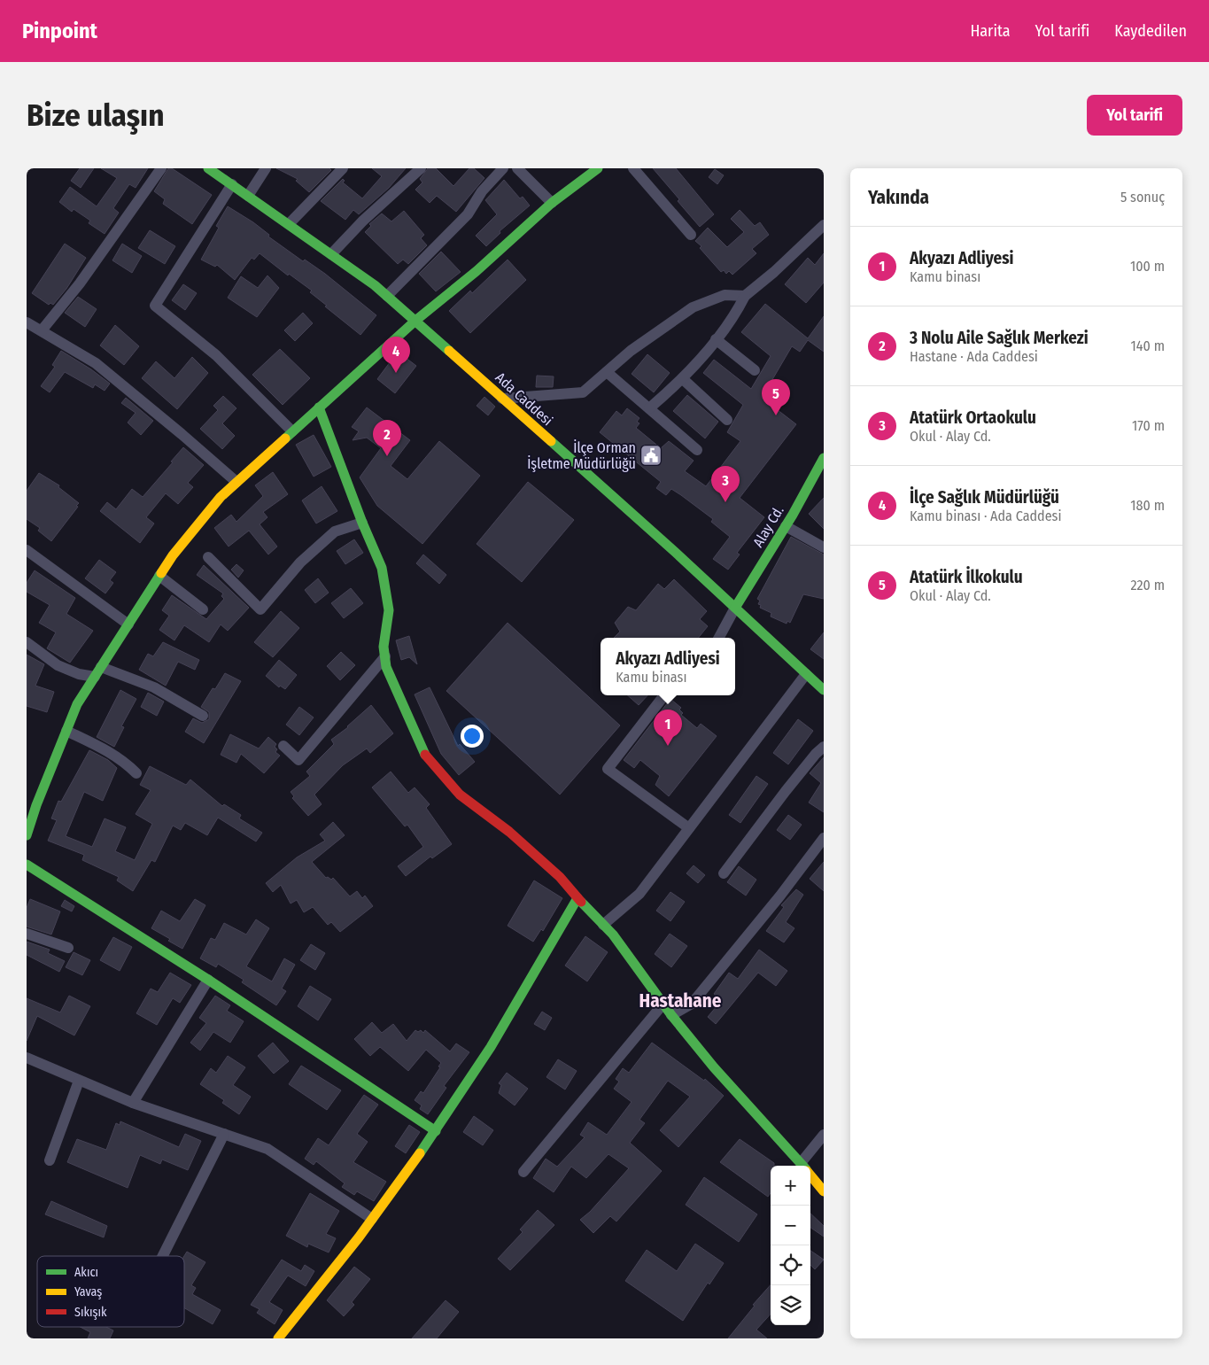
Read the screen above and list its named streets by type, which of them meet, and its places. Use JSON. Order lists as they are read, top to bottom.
{
  "streets": {
    "street": ["Ada Caddesi", "Alay Cd."]
  },
  "crossings": [
    ["Ada Caddesi", "Alay Cd."]
  ],
  "districts": ["Hastahane"],
  "places": {
    "public building": ["İlçe Orman İşletme Müdürlüğü"]
  },
  "legend": ["Akıcı", "Yavaş", "Sıkışık"],
  "page": {
    "header": "Pinpoint",
    "nav": ["Harita", "Yol tarifi", "Kaydedilen"],
    "buttons": "Yol tarifi",
    "title": "Bize ulaşın",
    "heading": ["Yakında", "5 sonuç"],
    "list": [
      {
        "mark": "1",
        "name": "Akyazı Adliyesi",
        "note": "Kamu binası",
        "value": "100 m"
      },
      {
        "mark": "2",
        "name": "3 Nolu Aile Sağlık Merkezi",
        "note": "Hastane · Ada Caddesi",
        "value": "140 m"
      },
      {
        "mark": "3",
        "name": "Atatürk Ortaokulu",
        "note": "Okul · Alay Cd.",
        "value": "170 m"
      },
      {
        "mark": "4",
        "name": "İlçe Sağlık Müdürlüğü",
        "note": "Kamu binası · Ada Caddesi",
        "value": "180 m"
      },
      {
        "mark": "5",
        "name": "Atatürk İlkokulu",
        "note": "Okul · Alay Cd.",
        "value": "220 m"
      }
    ],
    "pins": [
      "4",
      "5",
      "2",
      "3",
      "1"
    ],
    "popup": ["Akyazı Adliyesi", "Kamu binası"],
    "map_buttons": ["+", "−"]
  }
}
